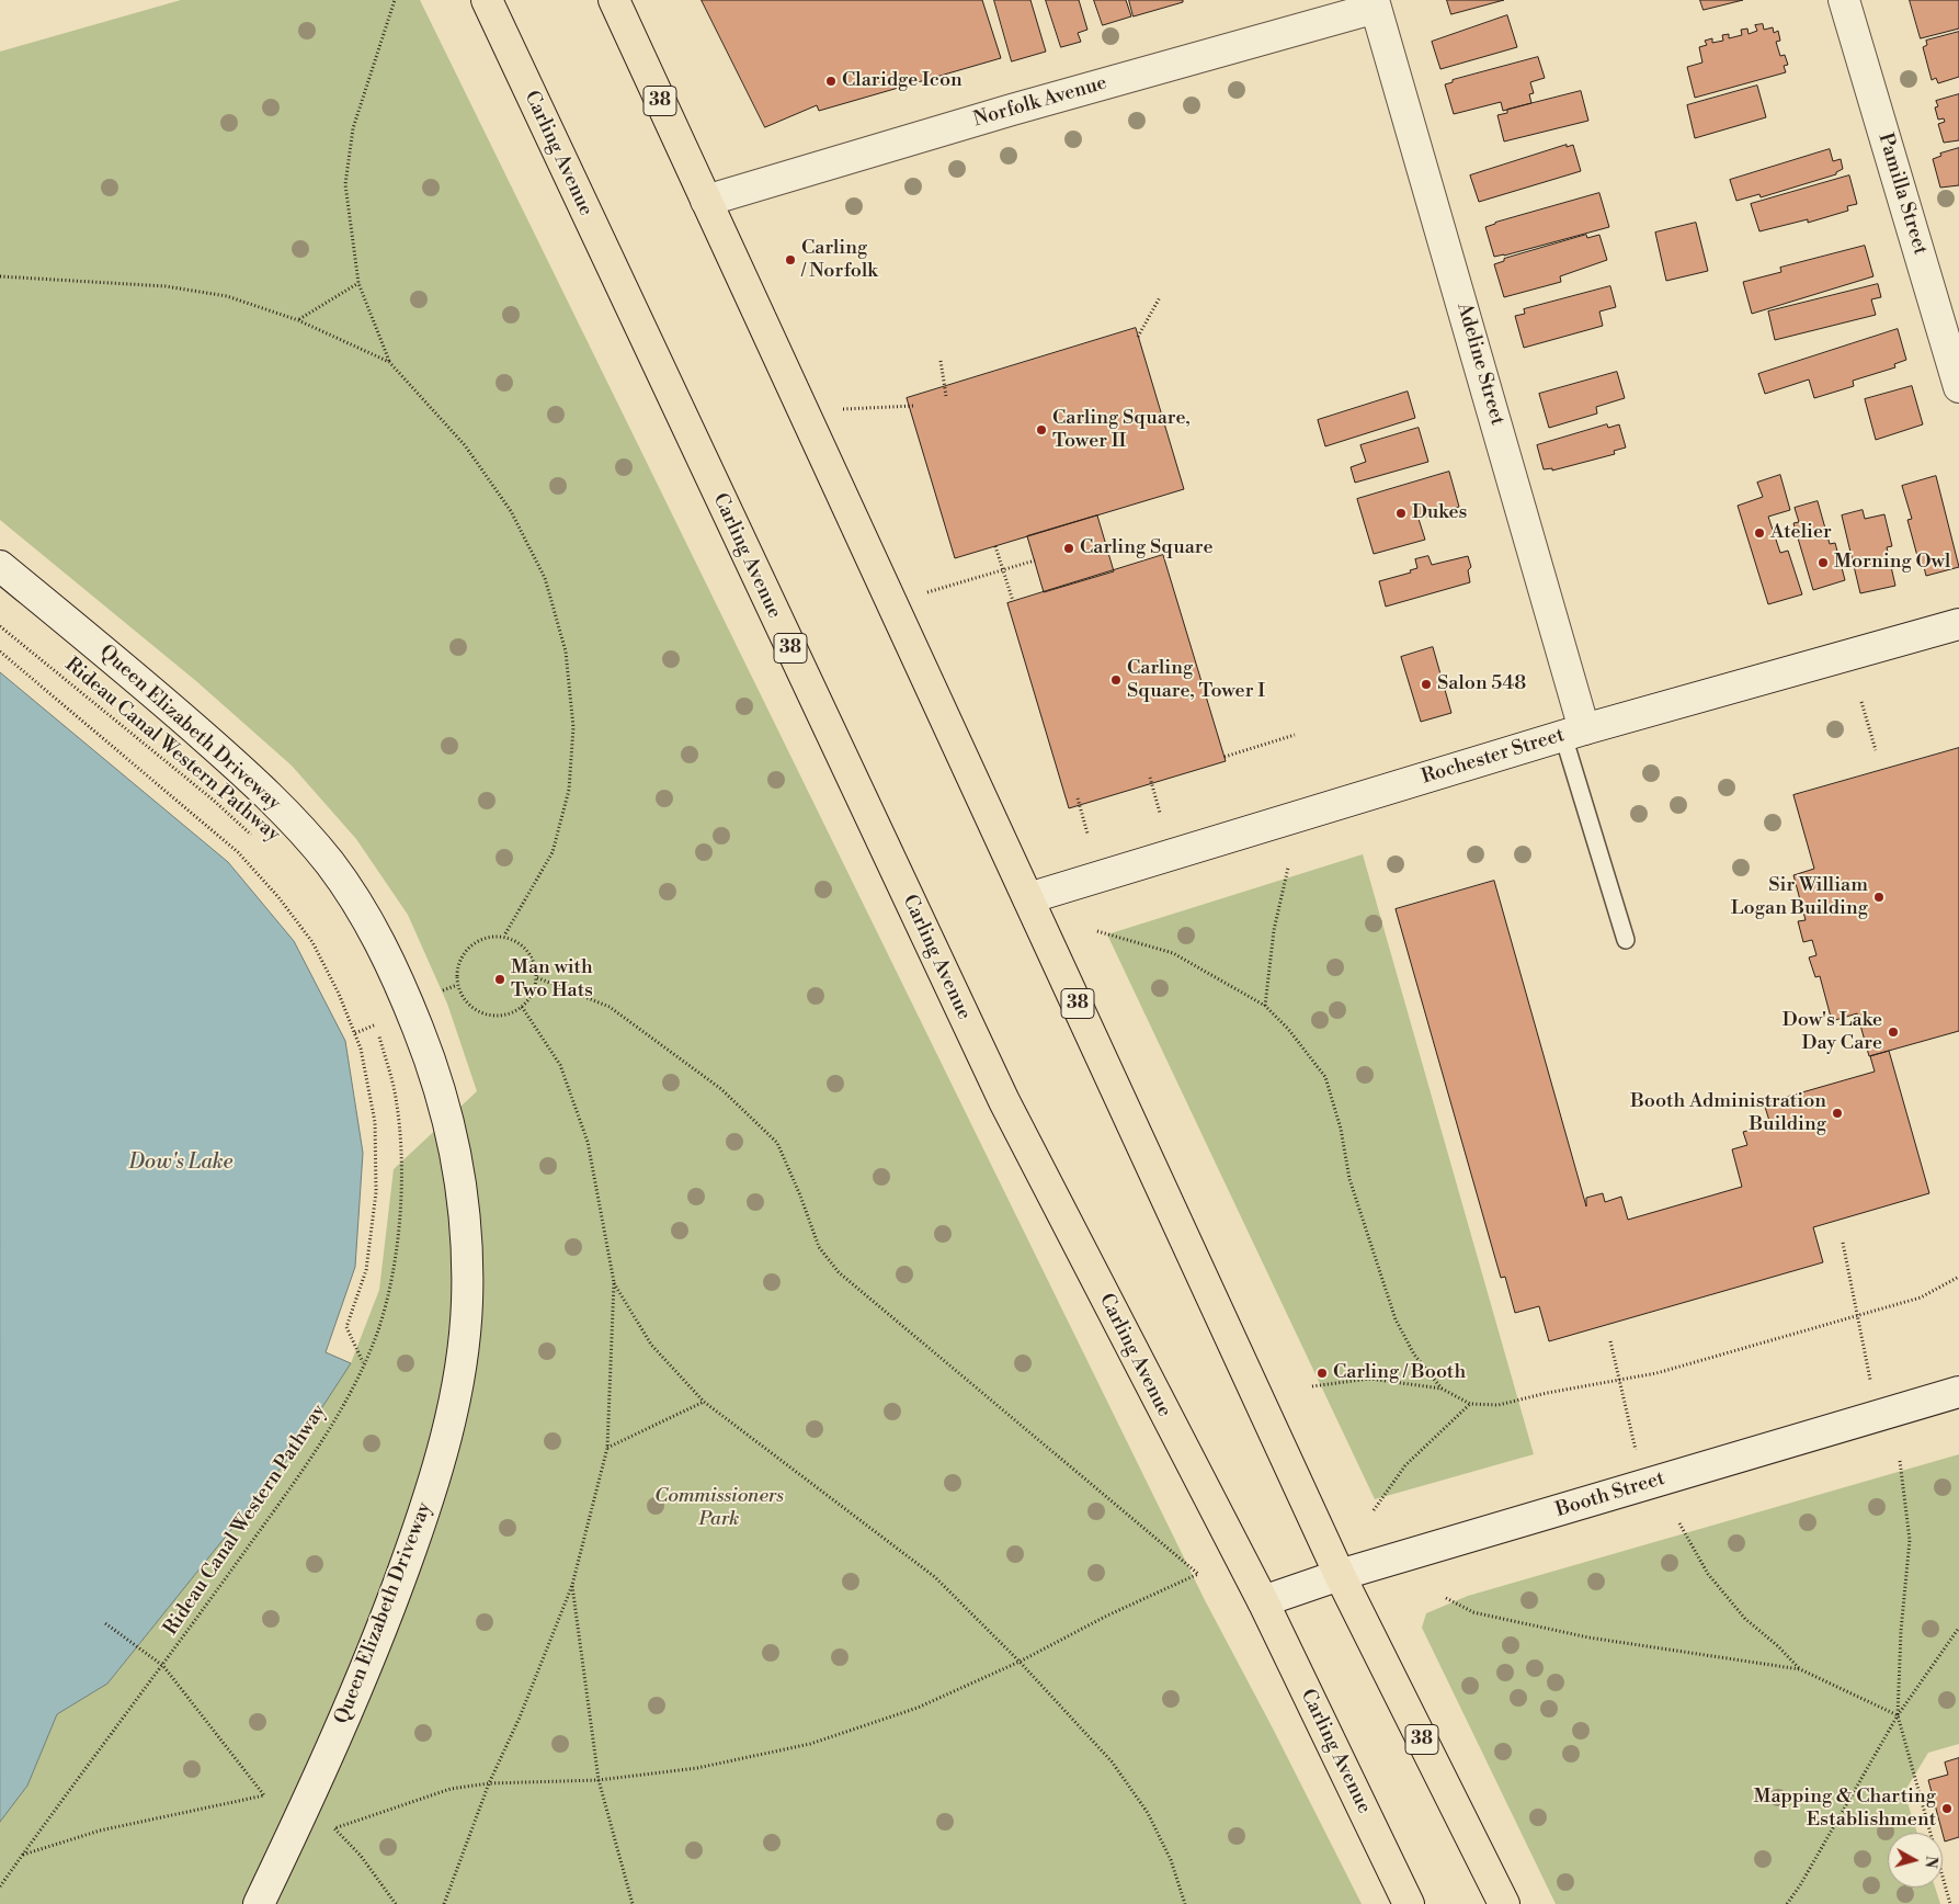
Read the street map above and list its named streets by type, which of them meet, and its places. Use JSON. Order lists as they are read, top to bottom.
{
  "streets": {
    "main road": ["38", "Carling Avenue"],
    "street": [
      "Norfolk Avenue",
      "Pamilla Street",
      "Adeline Street",
      "Queen Elizabeth Driveway",
      "Rochester Street",
      "Booth Street"
    ],
    "path": ["Rideau Canal Western Pathway"]
  },
  "crossings": [
    ["38", "Norfolk Avenue"],
    ["38", "Rochester Street"],
    ["38", "Booth Street"],
    ["Norfolk Avenue", "Adeline Street"],
    ["Carling Avenue", "Booth Street"],
    ["Adeline Street", "Rochester Street"]
  ],
  "water": ["Dow's Lake"],
  "parks": ["Commissioners Park"],
  "places": [
    "Claridge Icon",
    "Carling / Norfolk",
    "Carling Square, Tower II",
    "Dukes",
    "Atelier",
    "Carling Square",
    "Morning Owl",
    "Carling Square, Tower I",
    "Salon 548",
    "Sir William Logan Building",
    "Man with Two Hats",
    "Dow's Lake Day Care",
    "Booth Administration Building",
    "Carling / Booth",
    "Mapping & Charting Establishment"
  ],
  "north": "right"
}
